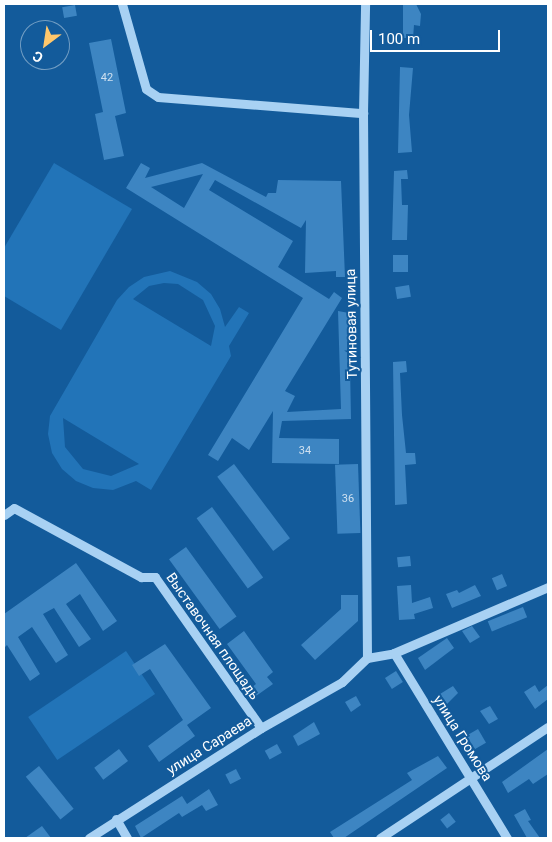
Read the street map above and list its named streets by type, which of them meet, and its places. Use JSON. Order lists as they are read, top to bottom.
{
  "streets": {
    "street": [
      "Тутиновая улица",
      "Выставочная площадь",
      "улица Громова",
      "улица Сараева"
    ]
  },
  "crossings": [
    ["Тутиновая улица", "улица Сараева"],
    ["Выставочная площадь", "улица Сараева"]
  ],
  "house_numbers": ["42", "34", "36"],
  "scale_bar": "100 m",
  "north": "bottom left"
}
